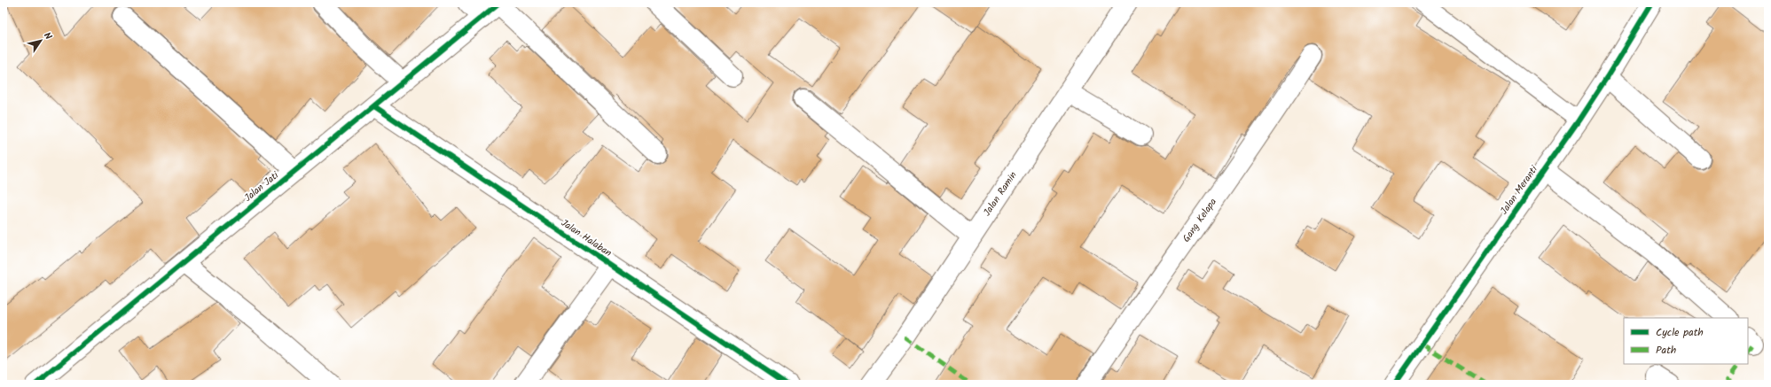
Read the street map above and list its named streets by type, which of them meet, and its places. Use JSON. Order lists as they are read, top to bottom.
{
  "streets": {
    "street": [
      "Jalan Jati",
      "Jalan Meranti",
      "Jalan Ramin",
      "Gang Kelapa",
      "Jalan Halaban"
    ]
  },
  "crossings": [
    ["Jalan Jati", "Jalan Halaban"]
  ],
  "legend": ["Cycle path", "Path"],
  "north": "top right"
}
